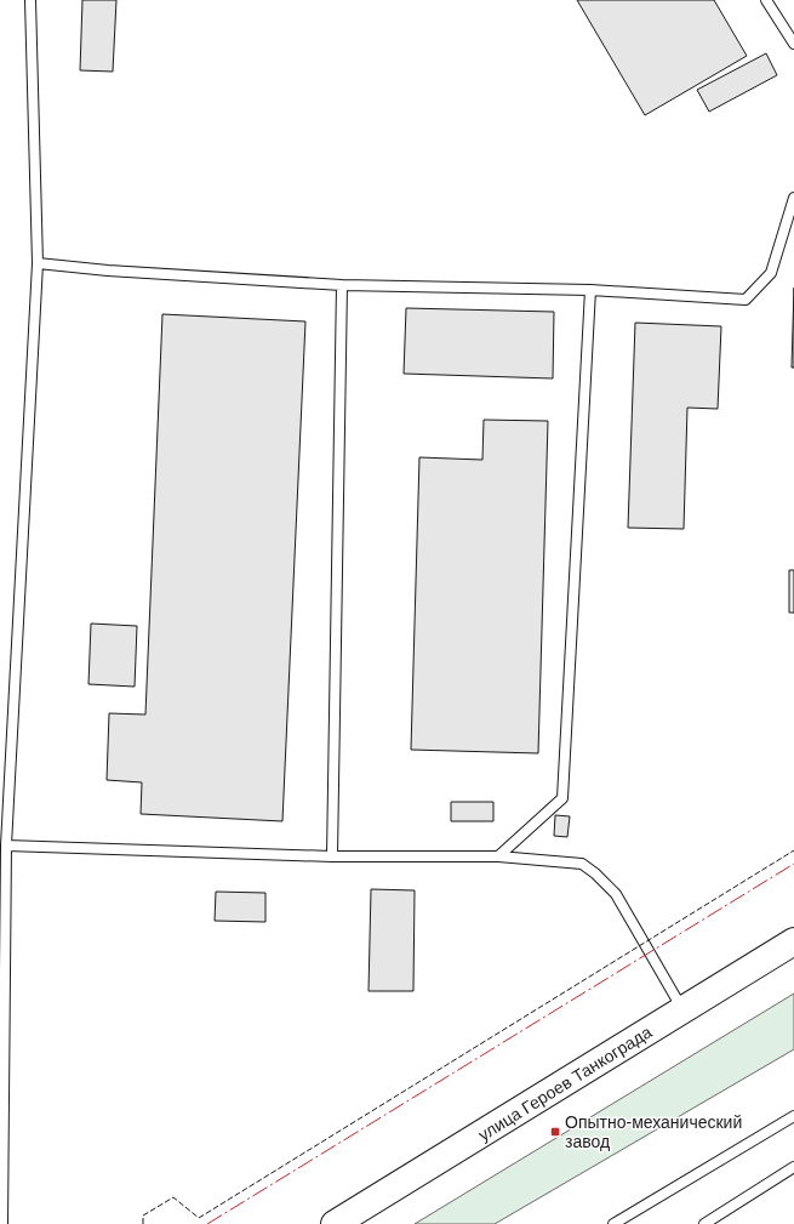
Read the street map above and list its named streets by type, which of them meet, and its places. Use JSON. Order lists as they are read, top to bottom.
{
  "streets": {
    "main road": ["улица Героев Танкограда"]
  },
  "places": {
    "transit": ["Опытно-механический завод"]
  }
}
